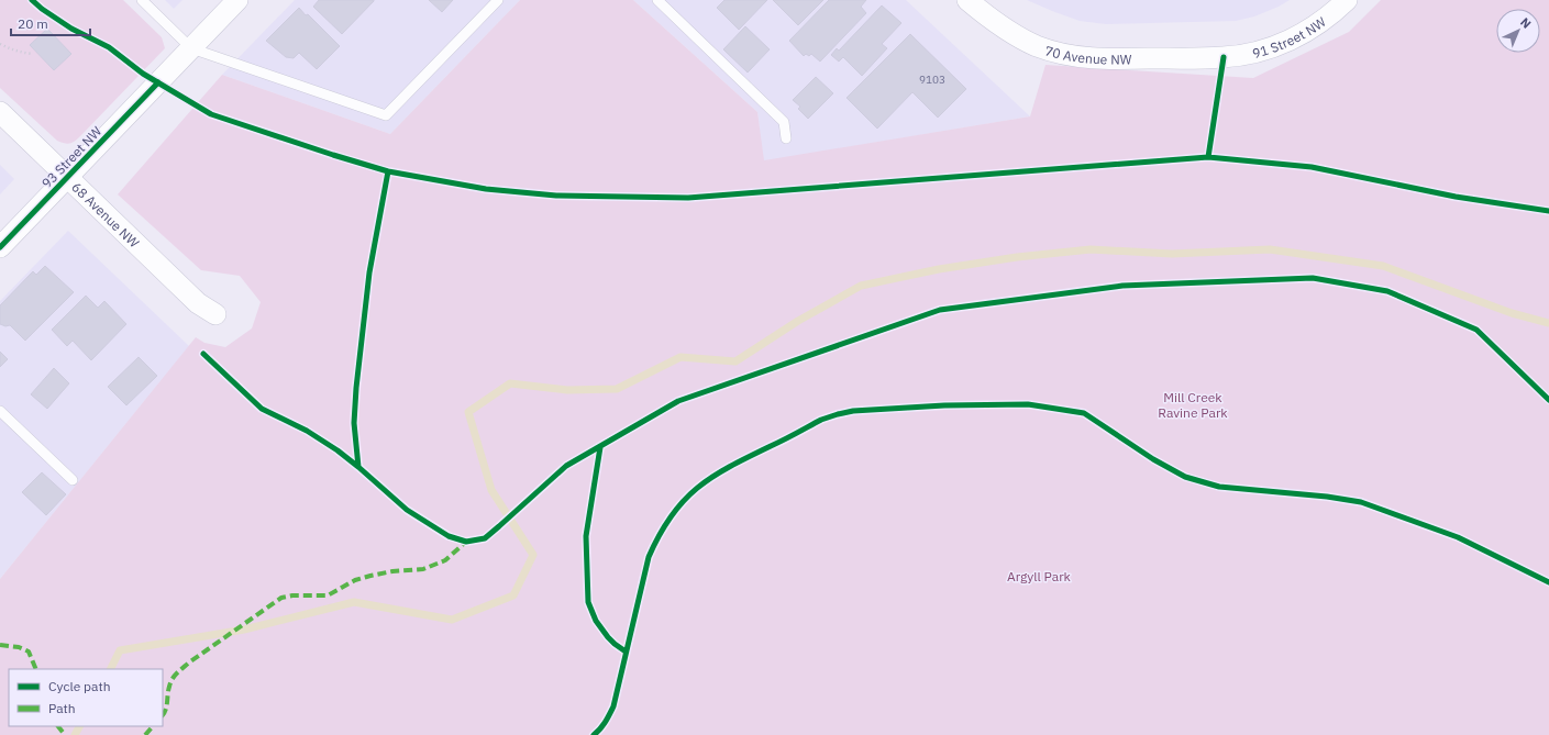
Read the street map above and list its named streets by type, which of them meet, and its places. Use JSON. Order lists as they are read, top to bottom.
{
  "streets": {
    "street": [
      "91 Street NW",
      "70 Avenue NW",
      "93 Street NW",
      "68 Avenue NW"
    ]
  },
  "crossings": [
    ["91 Street NW", "70 Avenue NW"],
    ["93 Street NW", "68 Avenue NW"]
  ],
  "parks": ["Mill Creek Ravine Park", "Argyll Park"],
  "house_numbers": ["9103"],
  "legend": ["Cycle path", "Path"],
  "scale_bar": "20 m",
  "north": "top right"
}
